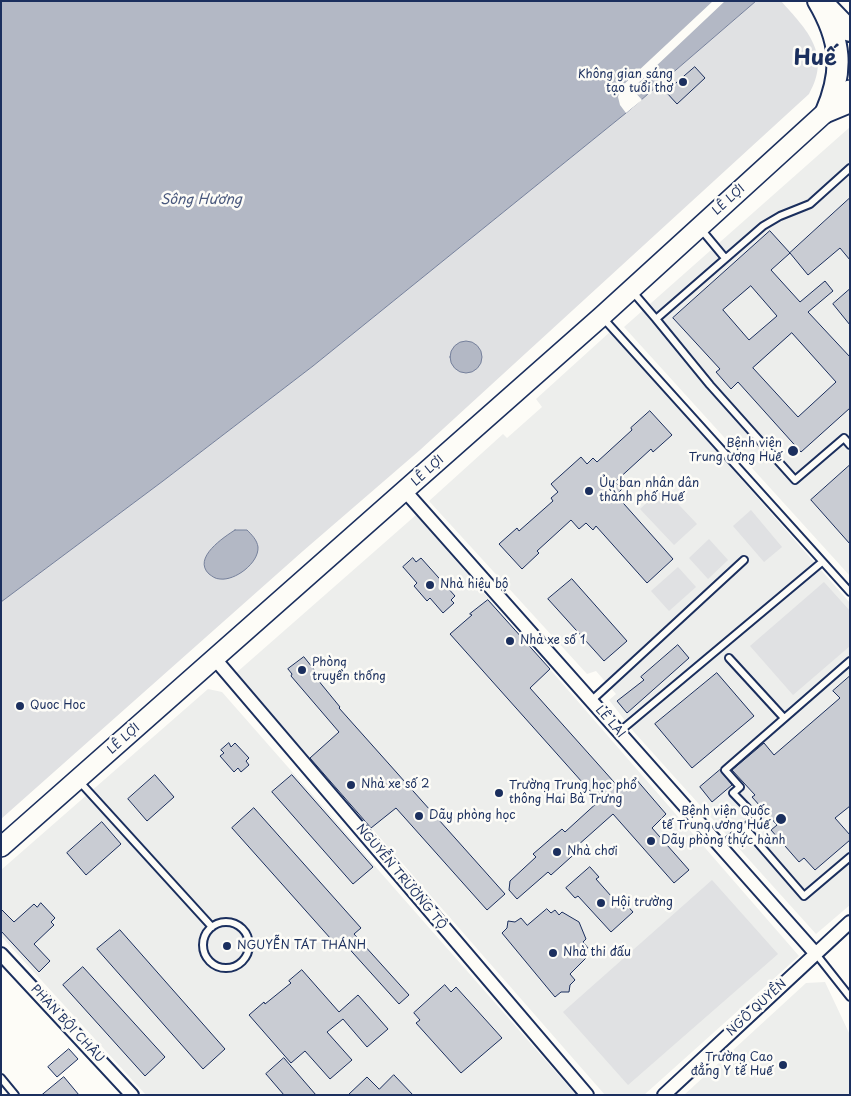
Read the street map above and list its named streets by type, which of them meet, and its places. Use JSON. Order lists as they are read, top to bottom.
{
  "streets": {
    "main road": ["LÊ LỢI"],
    "street": [
      "LÊ LAI",
      "NGUYỄN TRƯỜNG TỘ",
      "NGÔ QUYỀN",
      "PHAN BỘI CHÂU"
    ]
  },
  "crossings": [
    ["LÊ LỢI", "LÊ LAI"],
    ["LÊ LỢI", "NGUYỄN TRƯỜNG TỘ"],
    ["LÊ LAI", "NGÔ QUYỀN"]
  ],
  "districts": ["Huế"],
  "water": ["Sông Hương"],
  "places": [
    "Không gian sáng tạo tuổi thơ",
    "Bệnh viện Trung ương Huế",
    "Ủy ban nhân dân thành phố Huế",
    "Nhà hiệu bộ",
    "Nhà xe số 1",
    "Phòng truyền thống",
    "Quoc Hoc",
    "Nhà xe số 2",
    "Trường Trung học phổ thông Hai Bà Trưng",
    "Dãy phòng học",
    "Bệnh viện Quốc tế Trung ương Huế",
    "Dãy phòng thực hành",
    "Nhà chơi",
    "Hội trường",
    "NGUYỄN TÁT THÁNH",
    "Nhà thi đấu",
    "Trường Cao đẳng Y tế Huế"
  ]
}
